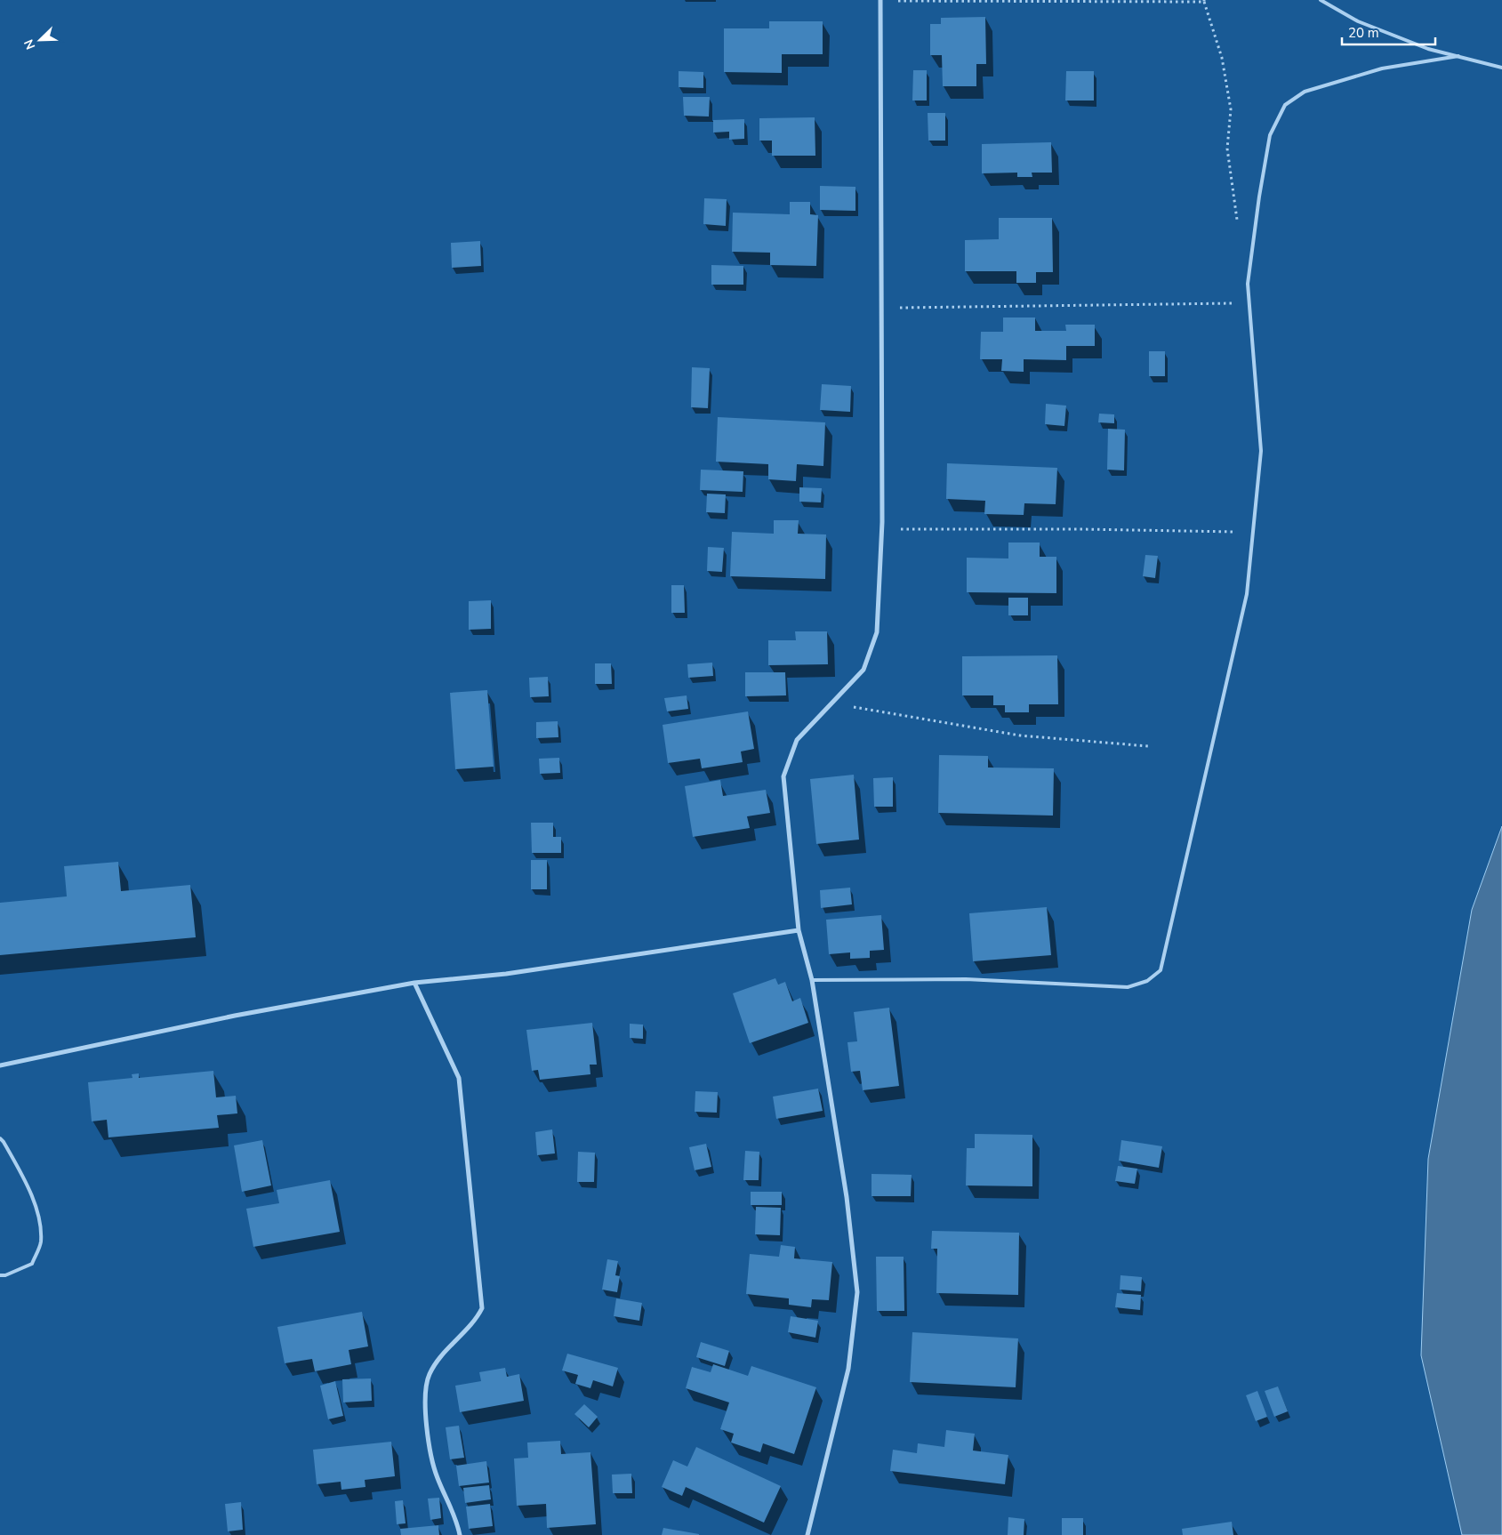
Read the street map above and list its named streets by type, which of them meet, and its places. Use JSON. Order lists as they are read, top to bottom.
{
  "scale_bar": "20 m",
  "north": "bottom left"
}
